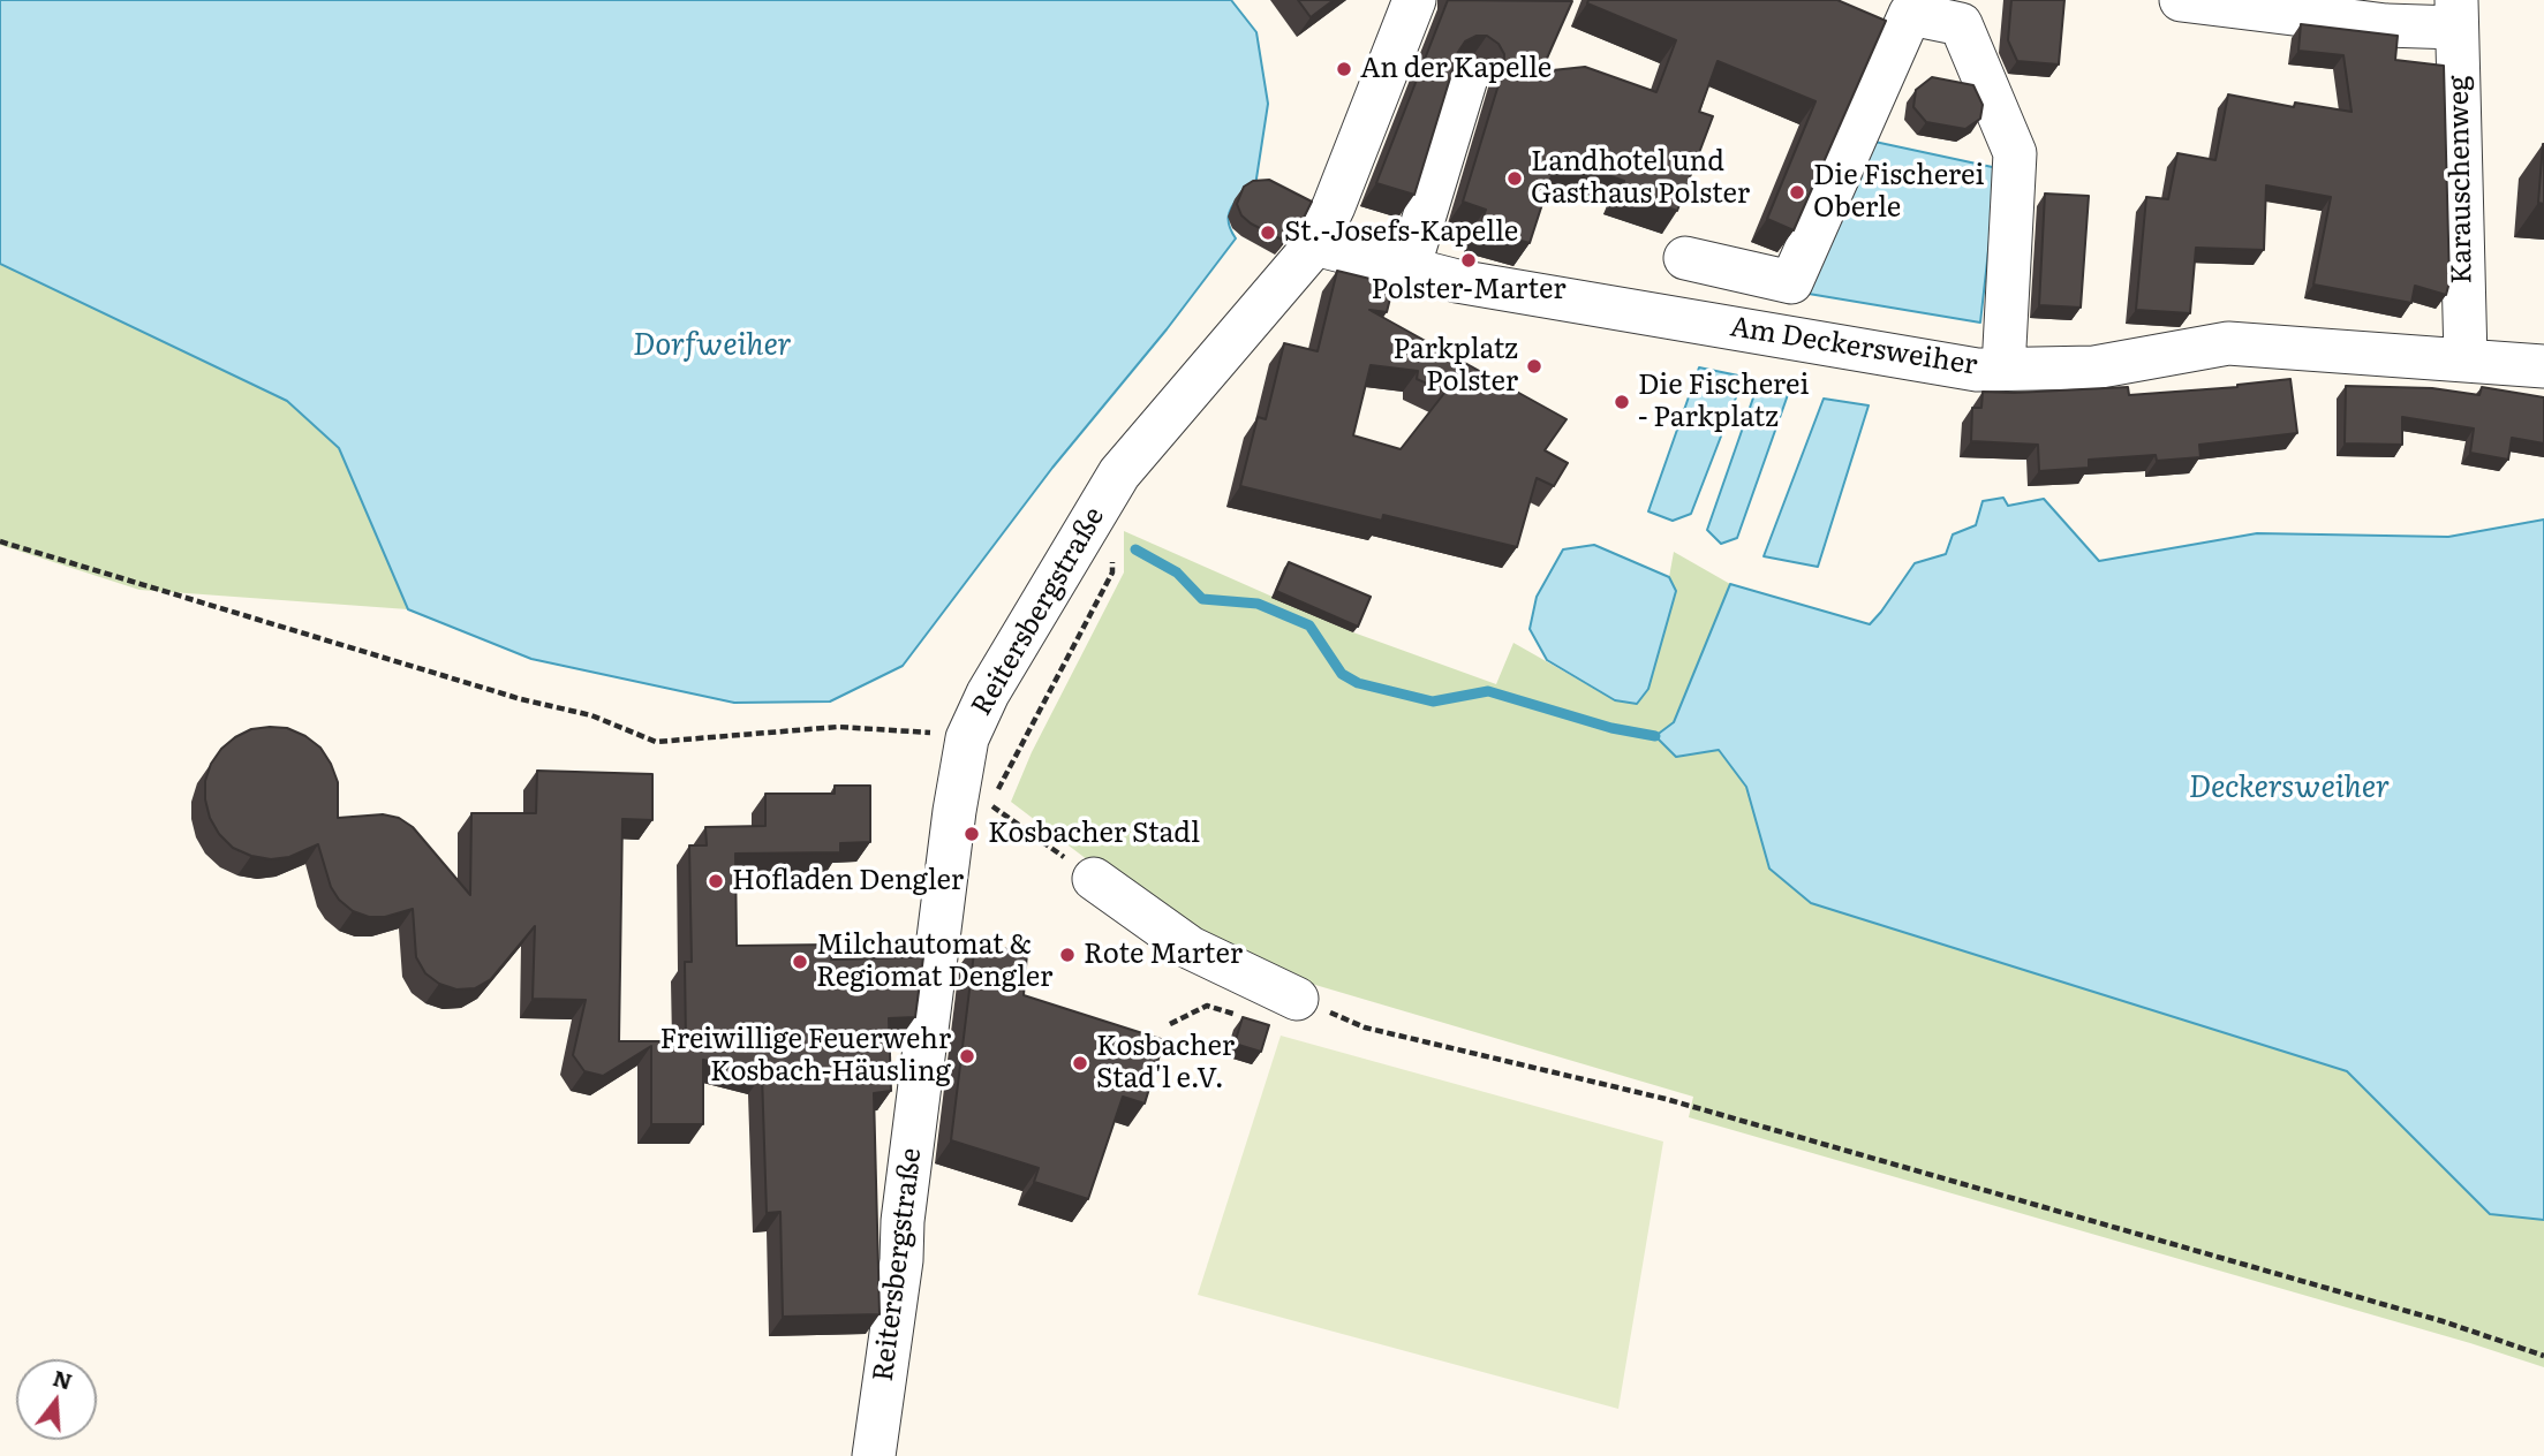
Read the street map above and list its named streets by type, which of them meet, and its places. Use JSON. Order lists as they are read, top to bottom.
{
  "streets": {
    "street": ["Karauschenweg", "Am Deckersweiher", "Reitersbergstraße"]
  },
  "crossings": [
    ["Karauschenweg", "Am Deckersweiher"],
    ["Am Deckersweiher", "Reitersbergstraße"]
  ],
  "water": ["Dorfweiher", "Deckersweiher"],
  "places": [
    "An der Kapelle",
    "Landhotel und Gasthaus Polster",
    "Die Fischerei Oberle",
    "St.-Josefs-Kapelle",
    "Polster-Marter",
    "Parkplatz Polster",
    "Die Fischerei - Parkplatz",
    "Kosbacher Stadl",
    "Hofladen Dengler",
    "Rote Marter",
    "Milchautomat & Regiomat Dengler",
    "Freiwillige Feuerwehr Kosbach-Häusling",
    "Kosbacher Stad'l e.V."
  ],
  "north": "top"
}
